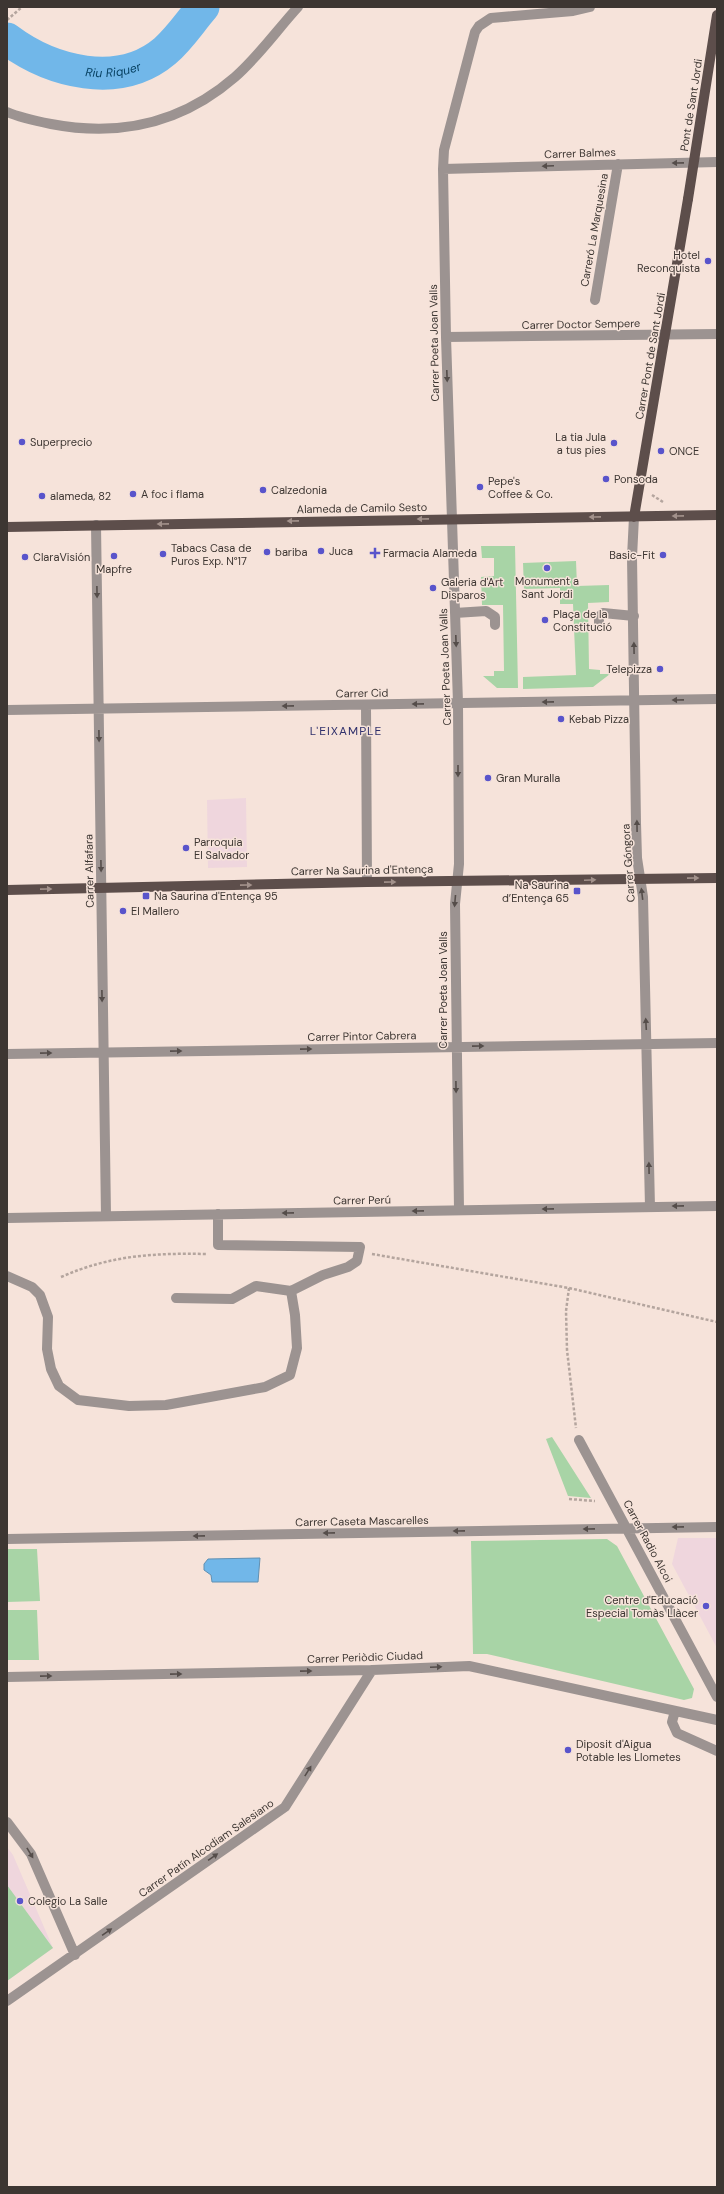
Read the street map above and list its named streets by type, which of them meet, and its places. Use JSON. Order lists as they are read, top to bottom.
{
  "streets": {
    "main road": [
      "Pont de Sant Jordi",
      "Carrer Pont de Sant Jordi",
      "Alameda de Camilo Sesto",
      "Carrer Na Saurina d'Entença"
    ],
    "street": [
      "Carrer Balmes",
      "Carreró La Marquesina",
      "Carrer Doctor Sempere",
      "Carrer Poeta Joan Valls",
      "Carrer Cid",
      "Carrer Góngora",
      "Carrer Alfafara",
      "Carrer Pintor Cabrera",
      "Carrer Perú",
      "Carrer Caseta Mascarelles",
      "Carrer Radio Alcoi",
      "Carrer Periòdic Ciudad",
      "Carrer Patín Alcodiam Salesiano"
    ]
  },
  "crossings": [
    ["Pont de Sant Jordi", "Carrer Pont de Sant Jordi"],
    ["Carrer Balmes", "Carreró La Marquesina"],
    ["Carrer Balmes", "Carrer Poeta Joan Valls"],
    ["Carrer Doctor Sempere", "Carrer Poeta Joan Valls"],
    ["Carrer Doctor Sempere", "Carrer Pont de Sant Jordi"],
    ["Carrer Poeta Joan Valls", "Alameda de Camilo Sesto"],
    ["Carrer Poeta Joan Valls", "Carrer Cid"],
    ["Carrer Poeta Joan Valls", "Carrer Na Saurina d'Entença"],
    ["Carrer Poeta Joan Valls", "Carrer Pintor Cabrera"],
    ["Carrer Poeta Joan Valls", "Carrer Perú"],
    ["Carrer Pont de Sant Jordi", "Alameda de Camilo Sesto"],
    ["Carrer Pont de Sant Jordi", "Carrer Góngora"],
    ["Alameda de Camilo Sesto", "Carrer Góngora"],
    ["Alameda de Camilo Sesto", "Carrer Alfafara"],
    ["Carrer Cid", "Carrer Góngora"],
    ["Carrer Cid", "Carrer Alfafara"],
    ["Carrer Góngora", "Carrer Na Saurina d'Entença"],
    ["Carrer Góngora", "Carrer Pintor Cabrera"],
    ["Carrer Góngora", "Carrer Perú"],
    ["Carrer Na Saurina d'Entença", "Carrer Alfafara"],
    ["Carrer Alfafara", "Carrer Pintor Cabrera"],
    ["Carrer Alfafara", "Carrer Perú"],
    ["Carrer Caseta Mascarelles", "Carrer Radio Alcoi"],
    ["Carrer Periòdic Ciudad", "Carrer Patín Alcodiam Salesiano"]
  ],
  "one_way": [
    "Carrer Balmes",
    "Carrer Poeta Joan Valls",
    "Alameda de Camilo Sesto",
    "Carrer Cid",
    "Carrer Góngora",
    "Carrer Na Saurina d'Entença",
    "Carrer Alfafara",
    "Carrer Pintor Cabrera",
    "Carrer Perú",
    "Carrer Caseta Mascarelles",
    "Carrer Periòdic Ciudad",
    "Carrer Patín Alcodiam Salesiano"
  ],
  "districts": ["L'EIXAMPLE"],
  "water": ["Riu Riquer"],
  "places": {
    "other": [
      "Hotel Reconquista",
      "Superprecio",
      "La tia Jula a tus pies",
      "ONCE",
      "Ponsoda",
      "Pepe's Coffee & Co.",
      "Calzedonia",
      "A foc i flama",
      "alameda, 82",
      "Juca",
      "bariba",
      "Tabacs Casa de Puros Exp. N°17",
      "Basic-Fit",
      "Mapfre",
      "ClaraVisión",
      "Monument a Sant Jordi",
      "Galeria d'Art Disparos",
      "Plaça de la Constitució",
      "Telepizza",
      "Kebab Pizza",
      "Gran Muralla",
      "Parroquia El Salvador",
      "El Mallero",
      "Centre d'Educació Especial Tomàs Llàcer",
      "Diposit d'Aigua Potable les Llometes",
      "Colegio La Salle"
    ],
    "health": ["Farmacia Alameda"],
    "transit": ["Na Saurina d’Entença 65", "Na Saurina d'Entença 95"]
  }
}
